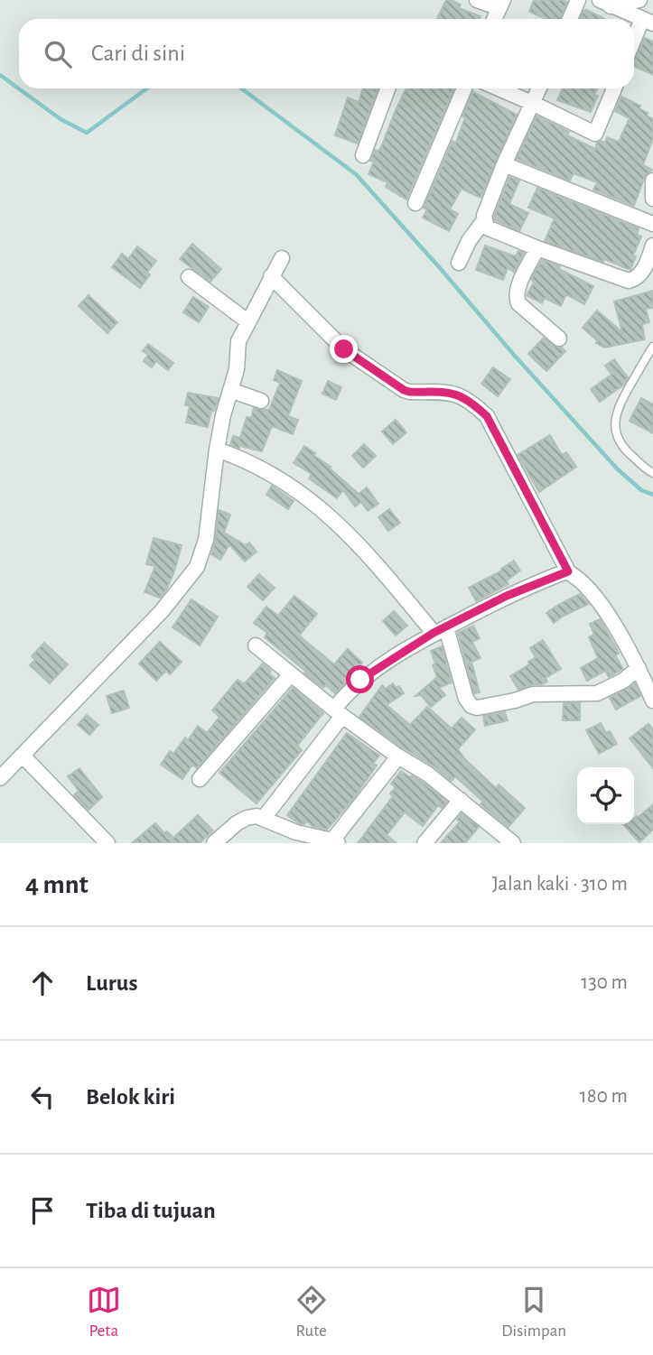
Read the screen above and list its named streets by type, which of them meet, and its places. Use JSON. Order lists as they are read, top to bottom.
{
  "page": {
    "search": "Cari di sini",
    "heading": ["4 mnt", "Jalan kaki · 310 m"],
    "list": [
      ["Lurus", "130 m"],
      ["Belok kiri", "180 m"],
      "Tiba di tujuan"
    ],
    "nav": ["Peta", "Rute", "Disimpan"]
  }
}
